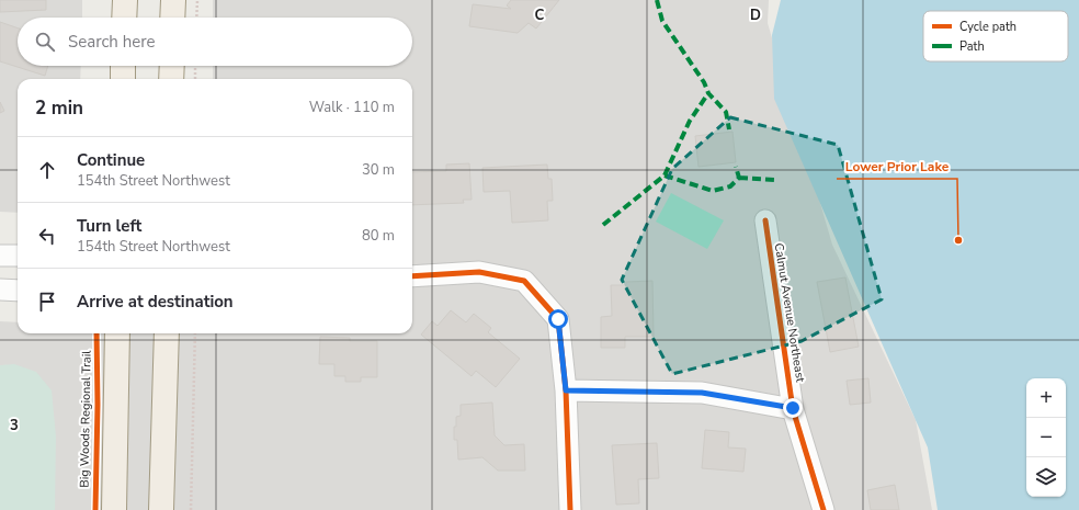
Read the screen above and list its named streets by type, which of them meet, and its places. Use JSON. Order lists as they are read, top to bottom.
{
  "streets": {
    "street": ["Calmut Avenue Northeast"],
    "cycle path": ["Big Woods Regional Trail"]
  },
  "places": ["Lower Prior Lake"],
  "legend": ["Cycle path", "Path"],
  "page": {
    "search": "Search here",
    "heading": ["2 min", "Walk · 110 m"],
    "list": [
      ["Continue", "154th Street Northwest", "30 m"],
      ["Turn left", "154th Street Northwest", "80 m"],
      "Arrive at destination"
    ],
    "map_buttons": ["+", "−"]
  },
  "grid": {
    "columns": ["C", "D"],
    "rows": ["3"]
  }
}
